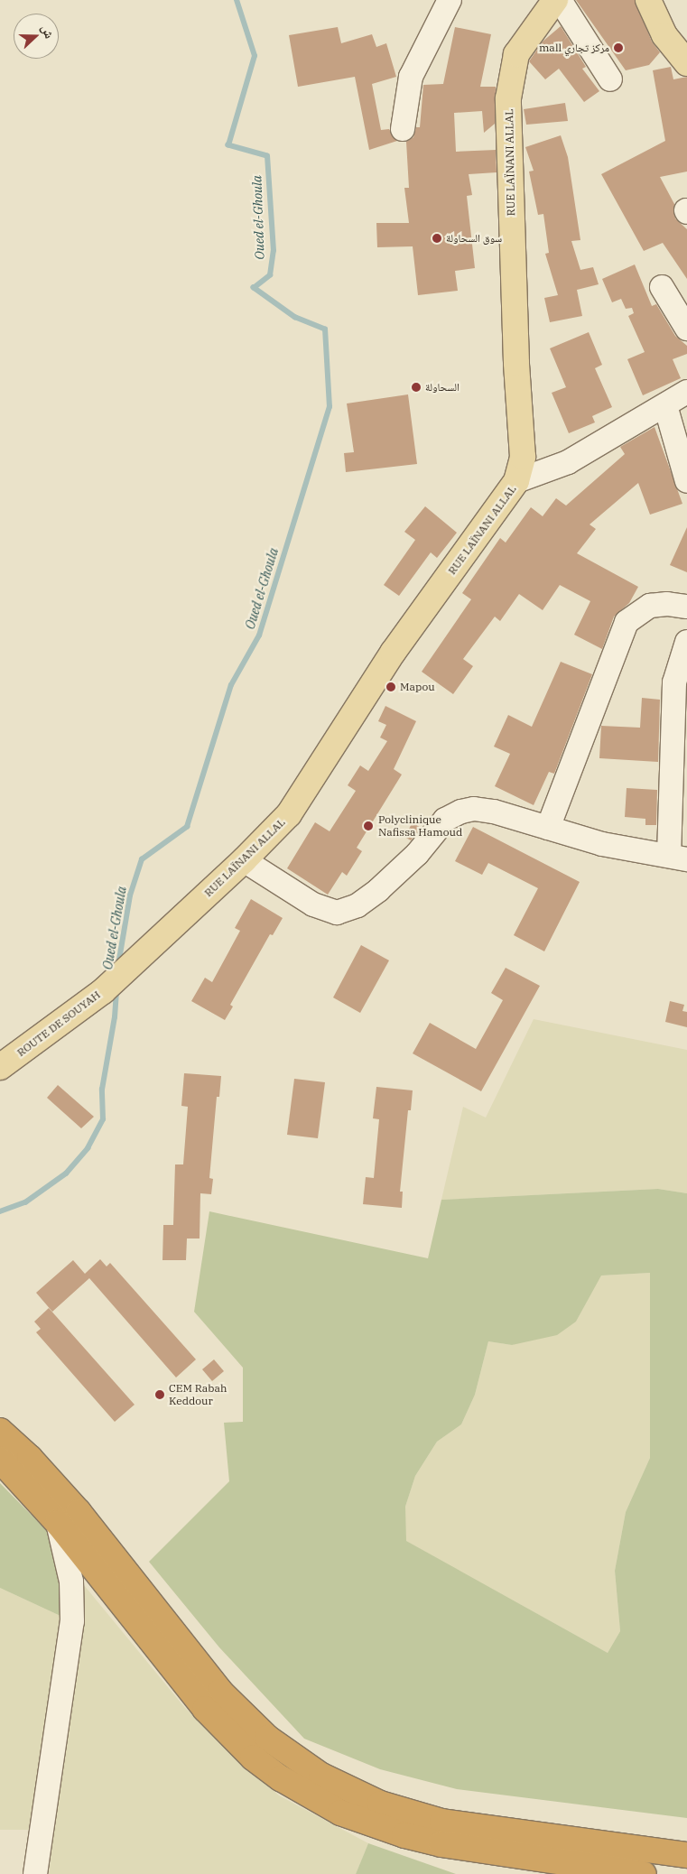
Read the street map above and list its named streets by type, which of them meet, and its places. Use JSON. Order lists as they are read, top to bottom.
{
  "streets": {
    "main road": ["RUE LAÏNANI ALLAL", "ROUTE DE SOUYAH"]
  },
  "crossings": [
    ["RUE LAÏNANI ALLAL", "ROUTE DE SOUYAH"]
  ],
  "water": ["Oued el-Ghoula"],
  "places": [
    "mall مركز تجاري",
    "سوق السحاولة",
    "السحاولة",
    "Mapou",
    "Polyclinique Nafissa Hamoud",
    "CEM Rabah Keddour"
  ],
  "north": "right"
}
